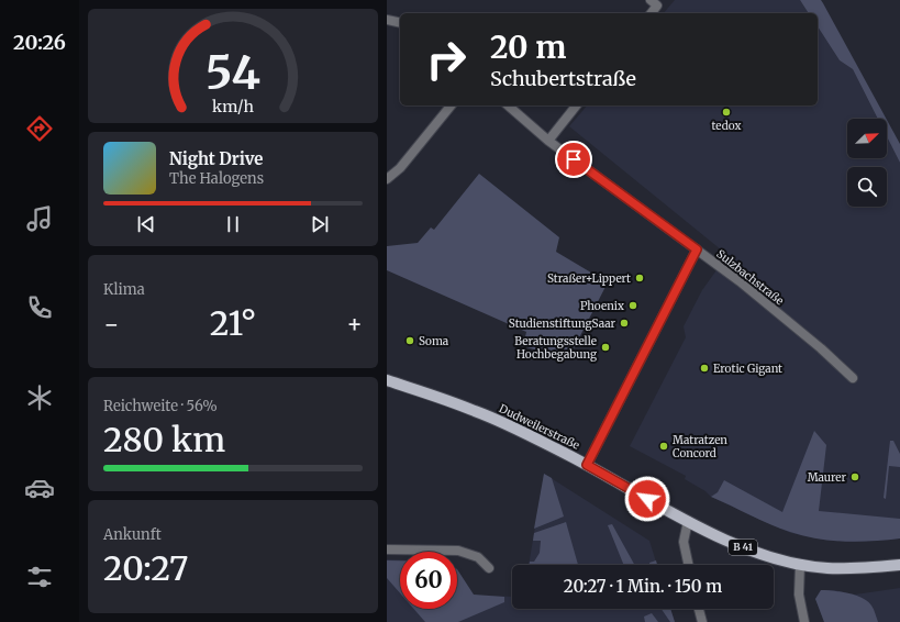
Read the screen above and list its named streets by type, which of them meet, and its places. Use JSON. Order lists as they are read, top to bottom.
{
  "streets": {
    "main road": ["Dudweilerstraße", "B 41"],
    "street": ["Sulzbachstraße"]
  },
  "places": [
    "tedox",
    "Straßer+Lippert",
    "Phoenix",
    "StudienstiftungSaar",
    "Soma",
    "Beratungsstelle Hochbegabung",
    "Erotic Gigant",
    "Matratzen Concord",
    "Maurer"
  ],
  "north": "top right",
  "page": {
    "tabs": "20:26",
    "turn": ["20 m", "Schubertstraße"],
    "song": ["Night Drive", "The Halogens"],
    "tile": [
      "Klima",
      ["Reichweite · 56%", "280 km"],
      ["Ankunft", "20:27"]
    ],
    "heat": ["−", "21°", "+"],
    "limit": "60",
    "trip": "20:27 · 1 Min. · 150 m",
    "gauge": ["54", "km/h"]
  }
}
